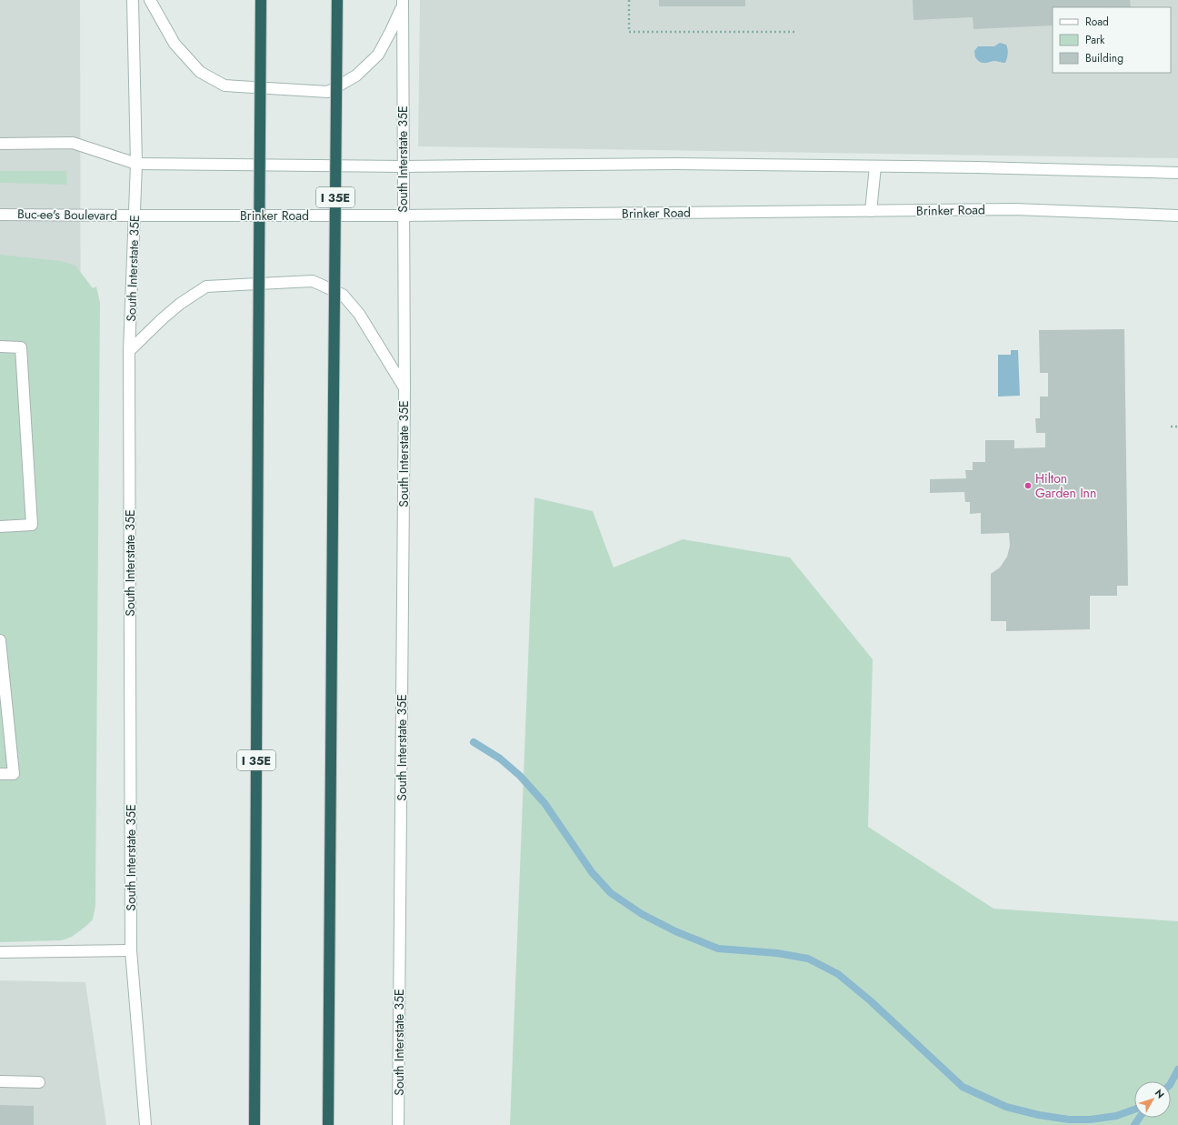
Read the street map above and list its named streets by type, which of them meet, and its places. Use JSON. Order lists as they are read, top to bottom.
{
  "streets": {
    "highway": ["I 35E"],
    "main road": ["South Interstate 35E", "Brinker Road", "Buc-ee's Boulevard"]
  },
  "crossings": [
    ["South Interstate 35E", "Brinker Road"],
    ["South Interstate 35E", "Buc-ee's Boulevard"],
    ["Brinker Road", "Buc-ee's Boulevard"]
  ],
  "places": ["Hilton Garden Inn"],
  "legend": ["Road", "Park", "Building"],
  "north": "top right"
}
